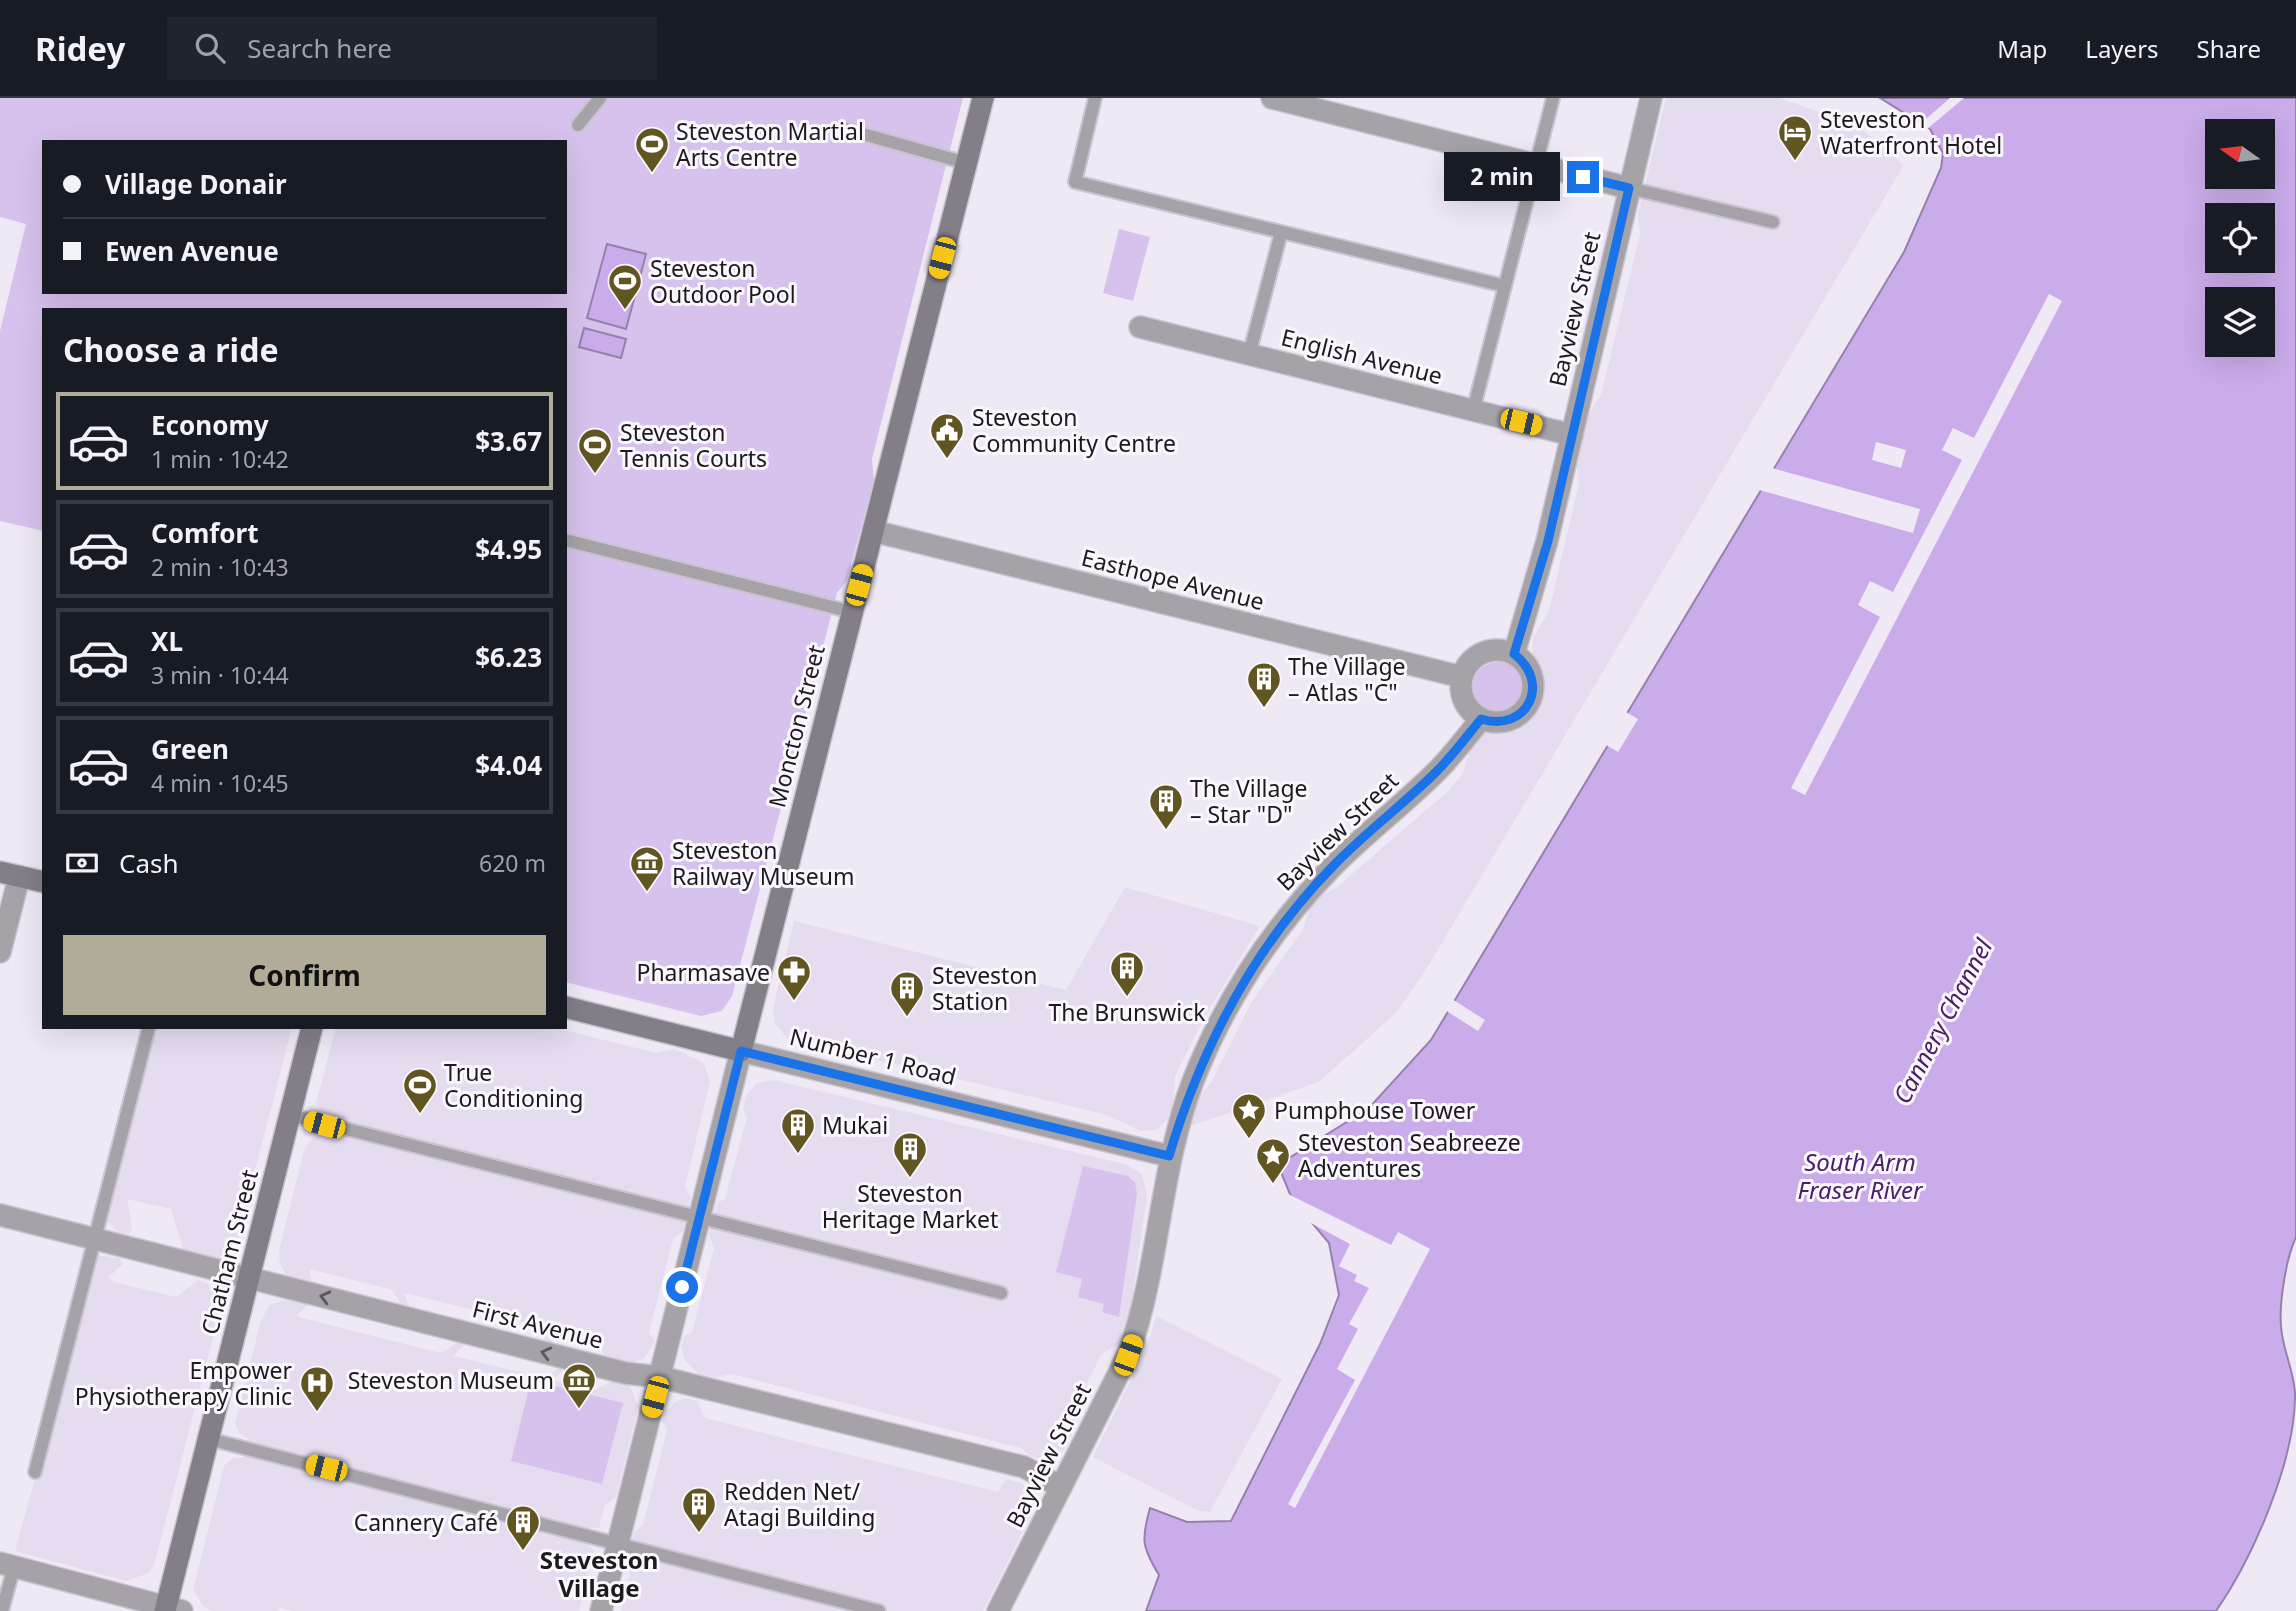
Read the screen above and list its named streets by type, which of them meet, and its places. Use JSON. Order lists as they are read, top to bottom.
{
  "streets": {
    "street": [
      "Bayview Street",
      "English Avenue",
      "Easthope Avenue",
      "Moncton Street",
      "Number 1 Road",
      "Chatham Street",
      "First Avenue"
    ]
  },
  "crossings": [
    ["Bayview Street", "English Avenue"],
    ["Bayview Street", "Easthope Avenue"],
    ["Bayview Street", "Number 1 Road"],
    ["Bayview Street", "First Avenue"],
    ["Easthope Avenue", "Moncton Street"],
    ["Moncton Street", "Number 1 Road"],
    ["Moncton Street", "First Avenue"],
    ["Chatham Street", "First Avenue"]
  ],
  "one_way": ["First Avenue"],
  "districts": ["Steveston Village"],
  "water": ["Cannery Channel", "South Arm Fraser River"],
  "places": {
    "hotel": ["Steveston Waterfront Hotel"],
    "sports": [
      "Steveston Martial Arts Centre",
      "Steveston Outdoor Pool",
      "Steveston Tennis Courts",
      "True Conditioning"
    ],
    "public building": ["Steveston Community Centre"],
    "building": [
      "The Village – Atlas \"C\"",
      "The Village – Star \"D\"",
      "The Brunswick",
      "Steveston Station",
      "Mukai",
      "Steveston Heritage Market",
      "Redden Net/ Atagi Building",
      "Cannery Café"
    ],
    "museum": ["Steveston Railway Museum", "Steveston Museum"],
    "pharmacy": ["Pharmasave"],
    "place": ["Pumphouse Tower", "Steveston Seabreeze Adventures"],
    "hospital": ["Empower Physiotherapy Clinic"]
  },
  "north": "left",
  "page": {
    "header": "Ridey",
    "search": "Search here",
    "nav": ["Map", "Layers", "Share"],
    "banner": ["Village Donair", "Ewen Avenue"],
    "bubble": "2 min",
    "heading": "Choose a ride",
    "list": [
      {
        "name": "Economy",
        "note": "1 min · 10:42",
        "value": "$3.67"
      },
      {
        "name": "Comfort",
        "note": "2 min · 10:43",
        "value": "$4.95"
      },
      {
        "name": "XL",
        "note": "3 min · 10:44",
        "value": "$6.23"
      },
      {
        "name": "Green",
        "note": "4 min · 10:45",
        "value": "$4.04"
      }
    ],
    "pay": ["Cash", "620 m"],
    "buttons": "Confirm"
  }
}
